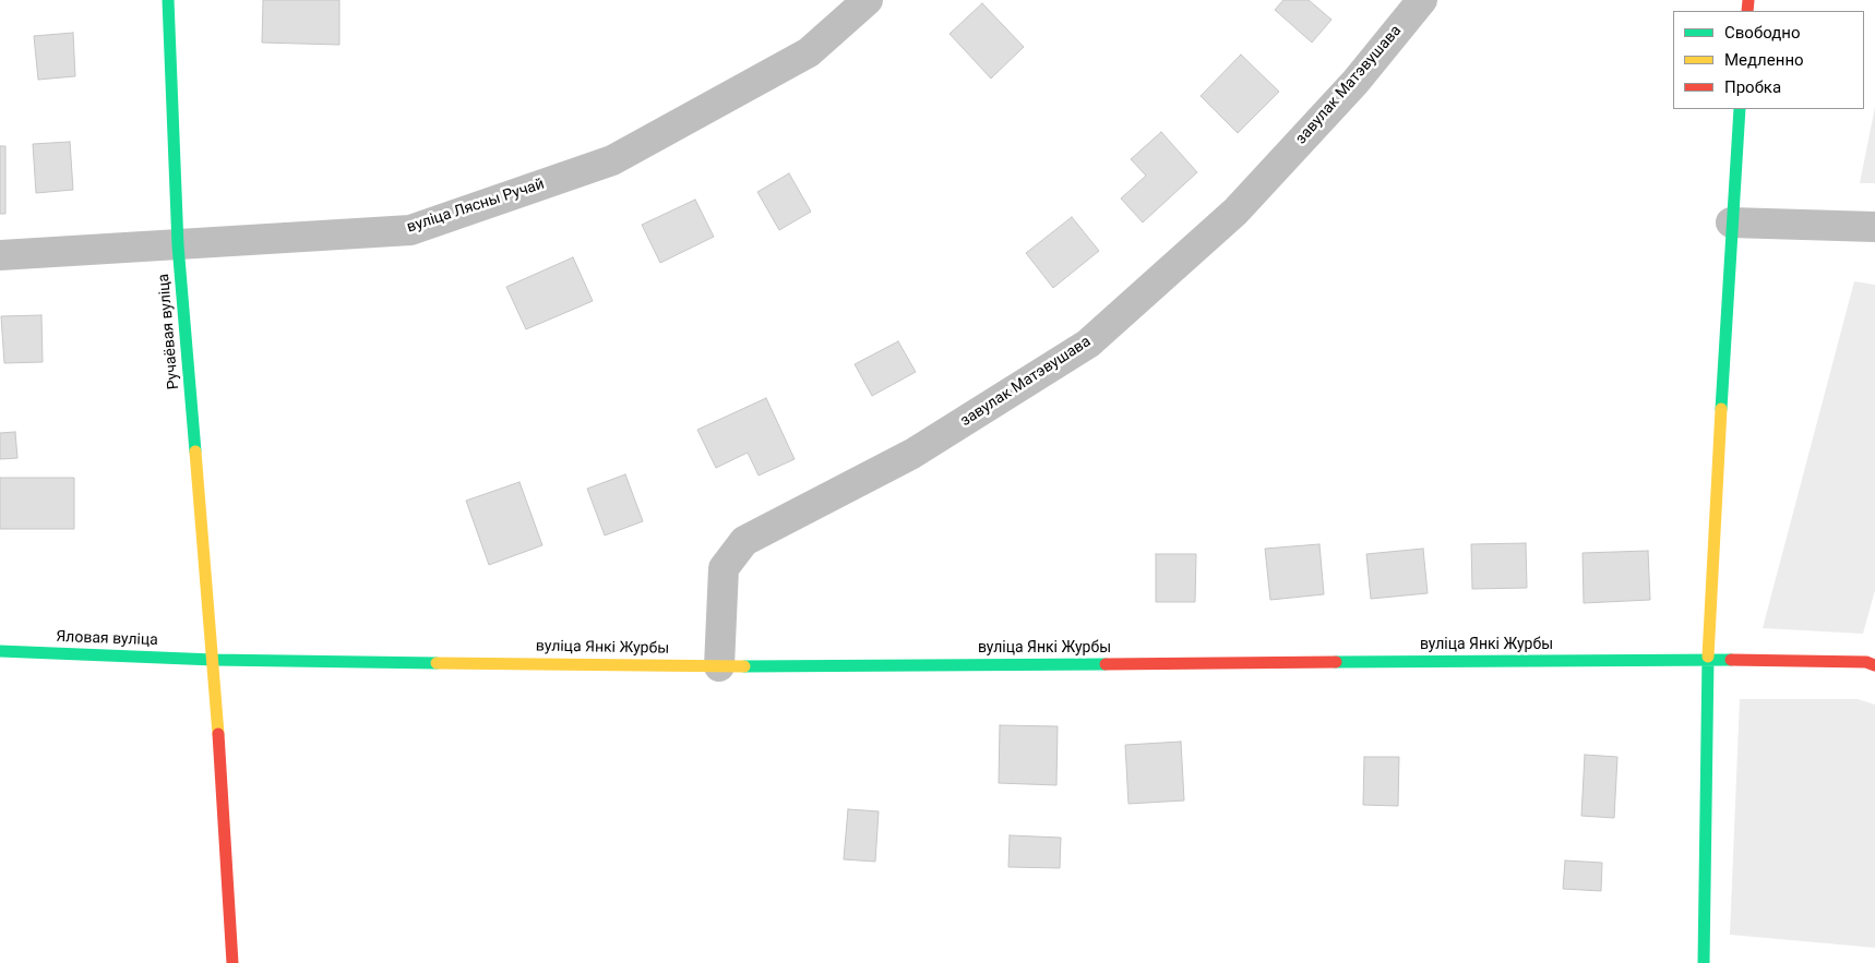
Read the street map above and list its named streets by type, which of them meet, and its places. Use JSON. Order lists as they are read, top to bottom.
{
  "streets": {
    "street": [
      "завулак Матэвушава",
      "вуліца Лясны Ручай",
      "Ручаёвая вуліца",
      "Яловая вуліца",
      "вуліца Янкі Журбы"
    ]
  },
  "crossings": [
    ["завулак Матэвушава", "вуліца Янкі Журбы"],
    ["вуліца Лясны Ручай", "Ручаёвая вуліца"],
    ["Ручаёвая вуліца", "Яловая вуліца"],
    ["Ручаёвая вуліца", "вуліца Янкі Журбы"],
    ["Яловая вуліца", "вуліца Янкі Журбы"]
  ],
  "legend": ["Свободно", "Медленно", "Пробка"]
}
